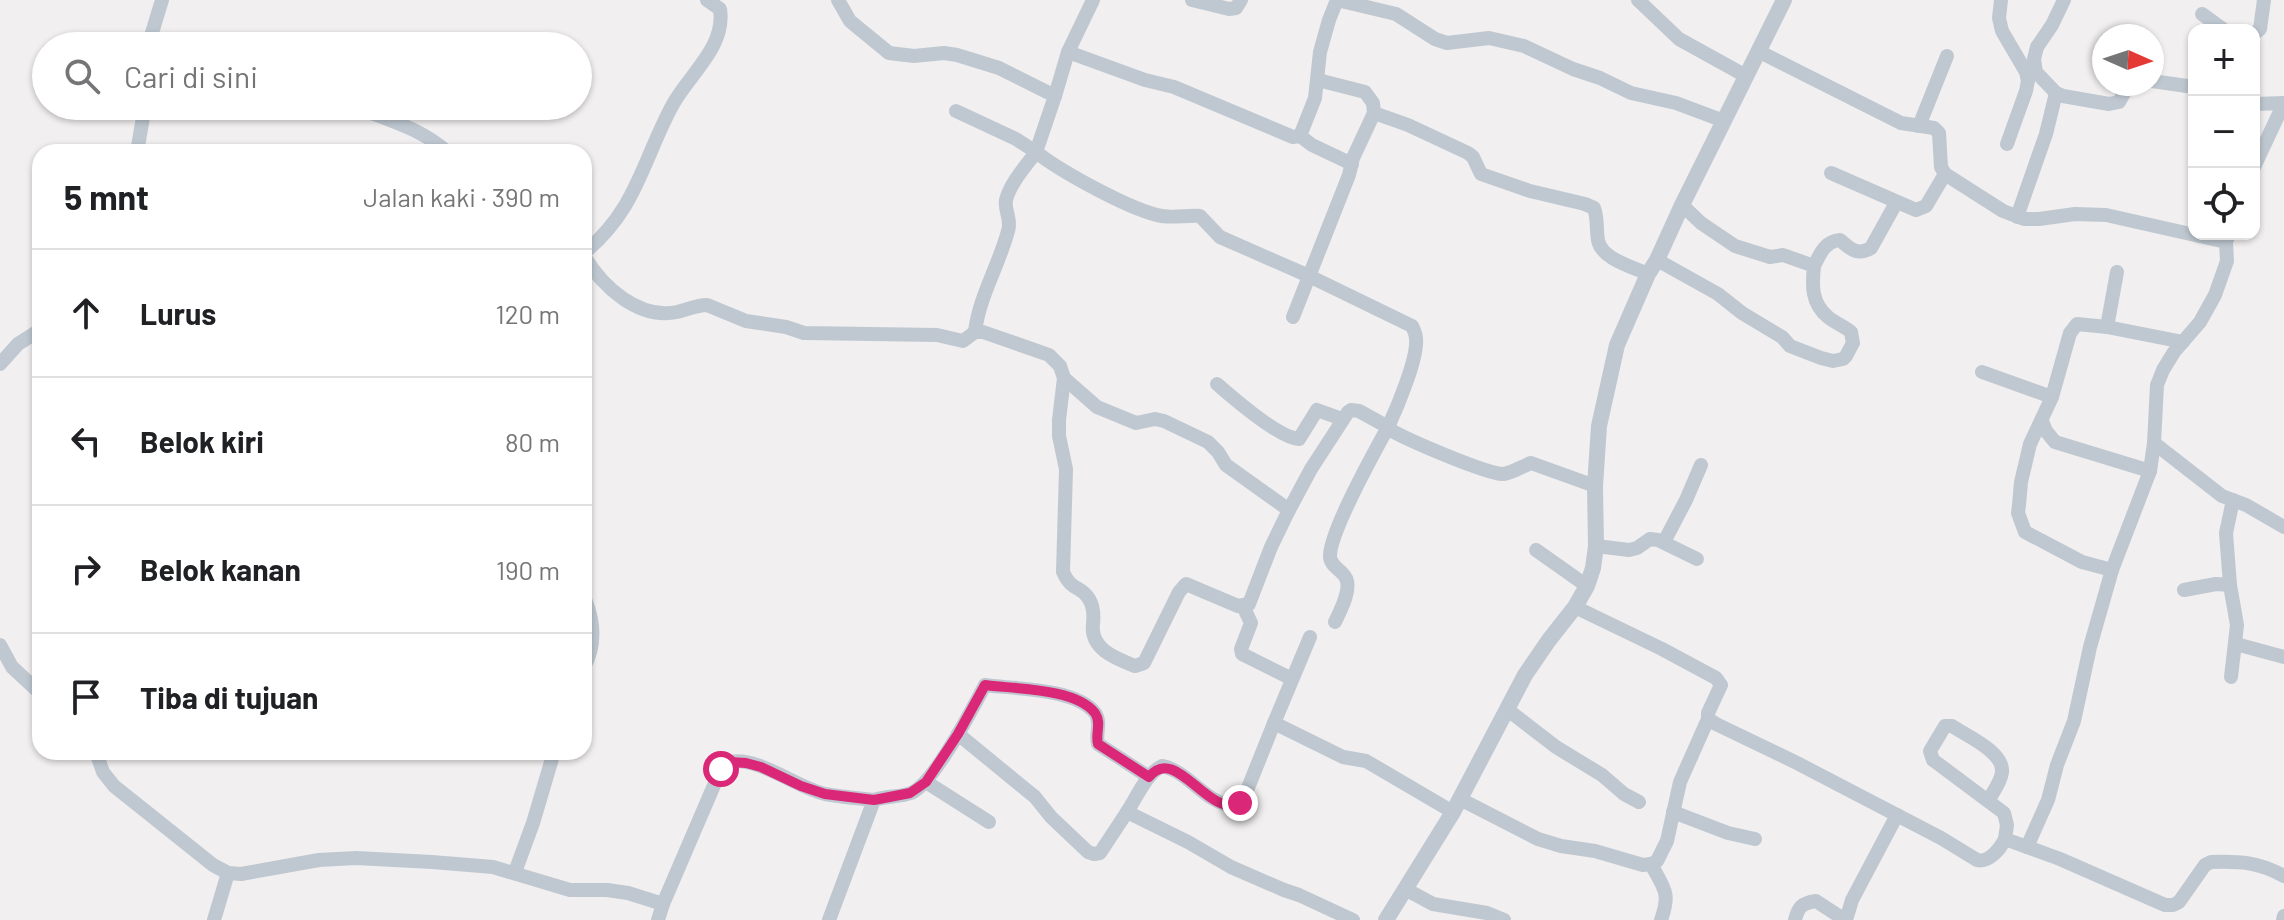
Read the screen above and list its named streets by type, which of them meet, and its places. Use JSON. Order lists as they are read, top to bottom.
{
  "north": "right",
  "page": {
    "map_buttons": ["+", "−"],
    "search": "Cari di sini",
    "heading": ["5 mnt", "Jalan kaki · 390 m"],
    "list": [
      ["Lurus", "120 m"],
      ["Belok kiri", "80 m"],
      ["Belok kanan", "190 m"],
      "Tiba di tujuan"
    ]
  }
}
